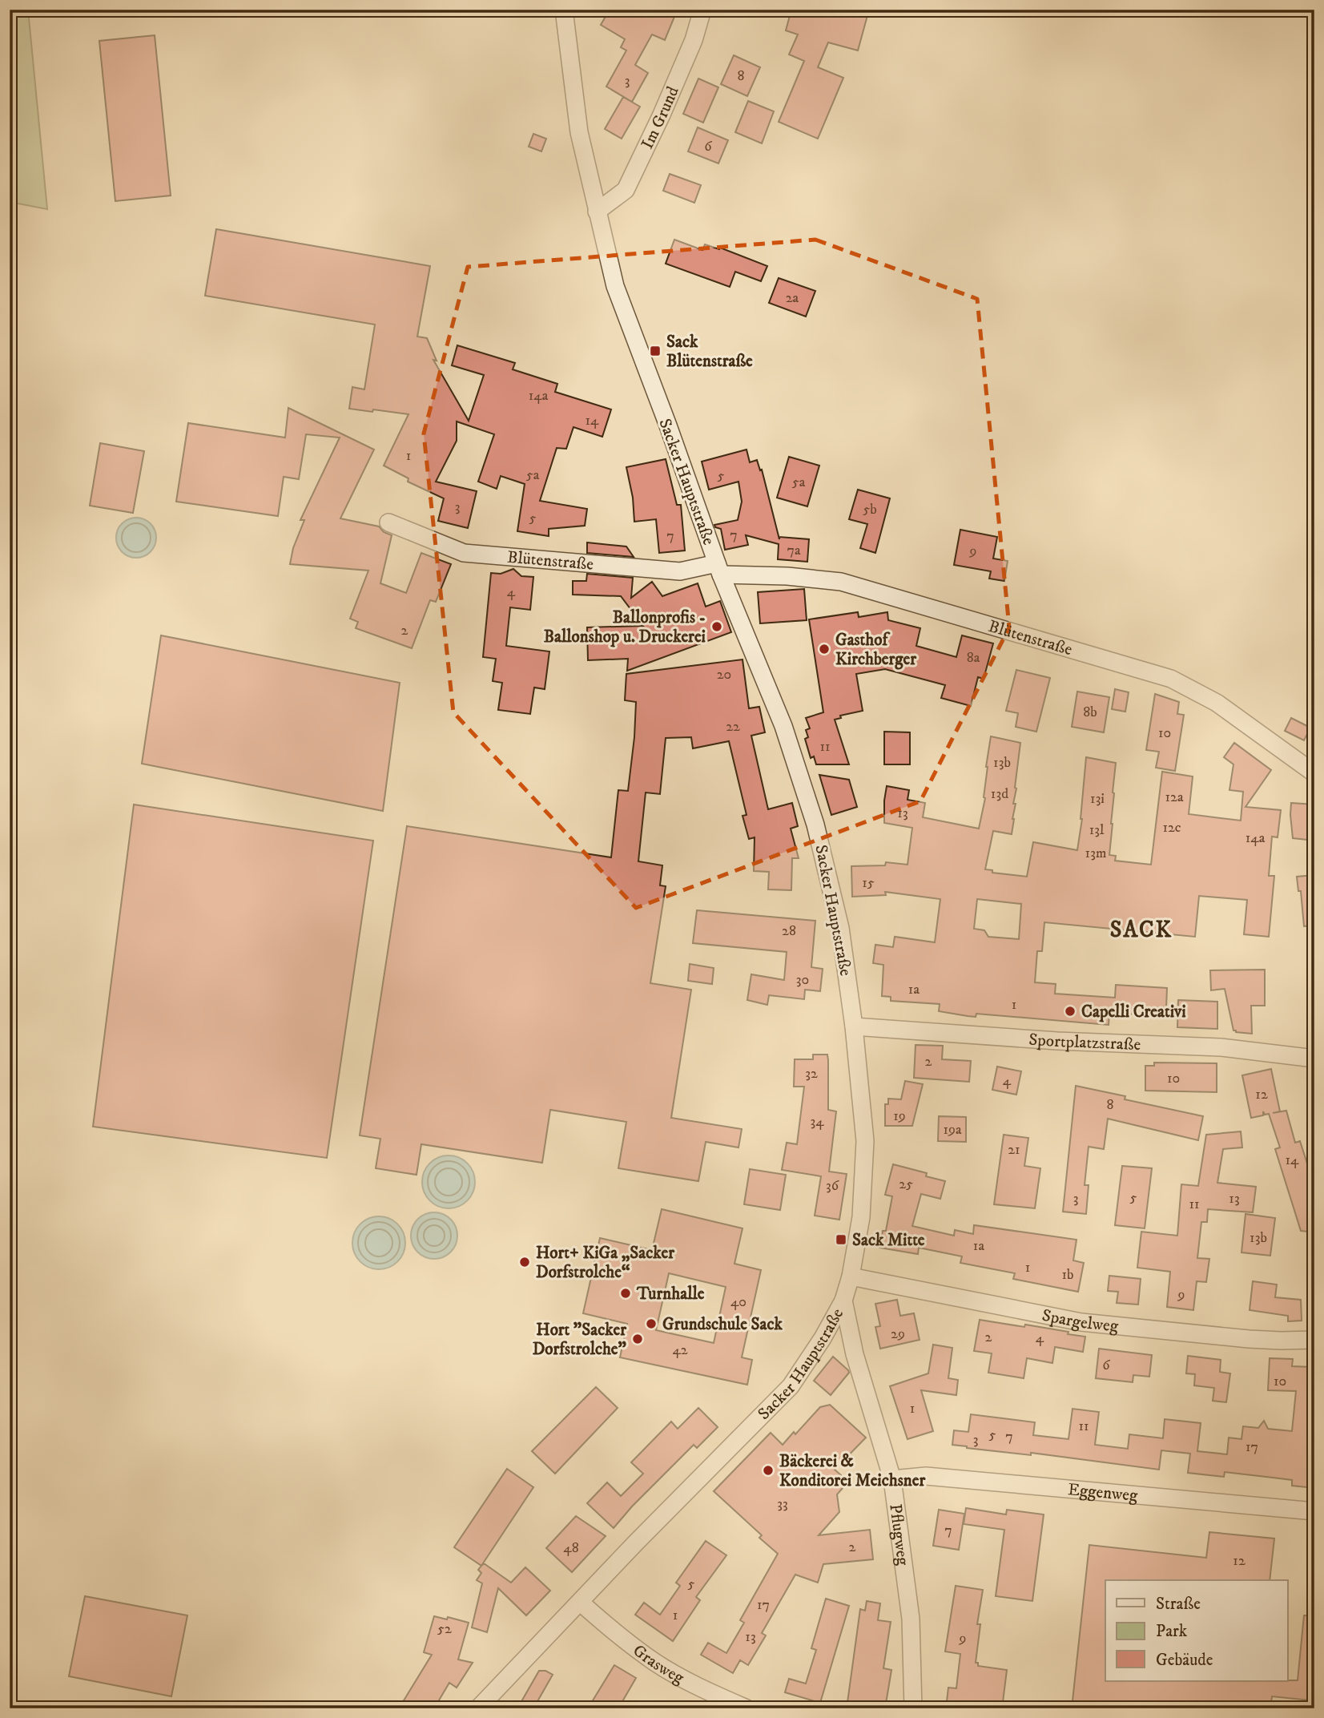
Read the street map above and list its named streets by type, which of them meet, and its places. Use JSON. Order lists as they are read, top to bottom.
{
  "streets": {
    "street": [
      "Im Grund",
      "Sacker Hauptstraße",
      "Blütenstraße",
      "Sportplatzstraße",
      "Spargelweg",
      "Eggenweg",
      "Pflugweg",
      "Grasweg"
    ]
  },
  "crossings": [
    ["Im Grund", "Sacker Hauptstraße"],
    ["Sacker Hauptstraße", "Blütenstraße"],
    ["Sacker Hauptstraße", "Sportplatzstraße"],
    ["Sacker Hauptstraße", "Spargelweg"],
    ["Sacker Hauptstraße", "Pflugweg"],
    ["Sacker Hauptstraße", "Grasweg"],
    ["Eggenweg", "Pflugweg"]
  ],
  "districts": ["SACK"],
  "places": {
    "transit": ["Sack Blütenstraße", "Sack Mitte"],
    "other": [
      "Ballonprofis - Ballonshop u. Druckerei",
      "Gasthof Kirchberger",
      "Capelli Creativi",
      "Hort+ KiGa „Sacker Dorfstrolche“",
      "Turnhalle",
      "Grundschule Sack",
      "Hort \"Sacker Dorfstrolche\"",
      "Bäckerei & Konditorei Meichsner"
    ]
  },
  "house_numbers": [
    "8",
    "3",
    "6",
    "2a",
    "14a",
    "14",
    "1",
    "5a",
    "5",
    "5a",
    "3",
    "5b",
    "5",
    "7",
    "7",
    "7a",
    "9",
    "4",
    "2",
    "8a",
    "20",
    "8b",
    "22",
    "10",
    "11",
    "13b",
    "13d",
    "12a",
    "13i",
    "13",
    "12c",
    "13l",
    "14a",
    "13m",
    "15",
    "28",
    "30",
    "1a",
    "1",
    "2",
    "32",
    "10",
    "4",
    "12",
    "8",
    "19",
    "34",
    "19a",
    "21",
    "14",
    "25",
    "36",
    "5",
    "3",
    "13",
    "11",
    "13b",
    "1a",
    "1",
    "1b",
    "9",
    "40",
    "29",
    "2",
    "4",
    "42",
    "6",
    "10",
    "1",
    "11",
    "5",
    "7",
    "3",
    "17",
    "33",
    "7",
    "2",
    "48",
    "12",
    "5",
    "17",
    "1",
    "52",
    "13",
    "9"
  ],
  "legend": ["Straße", "Park", "Gebäude"]
}
